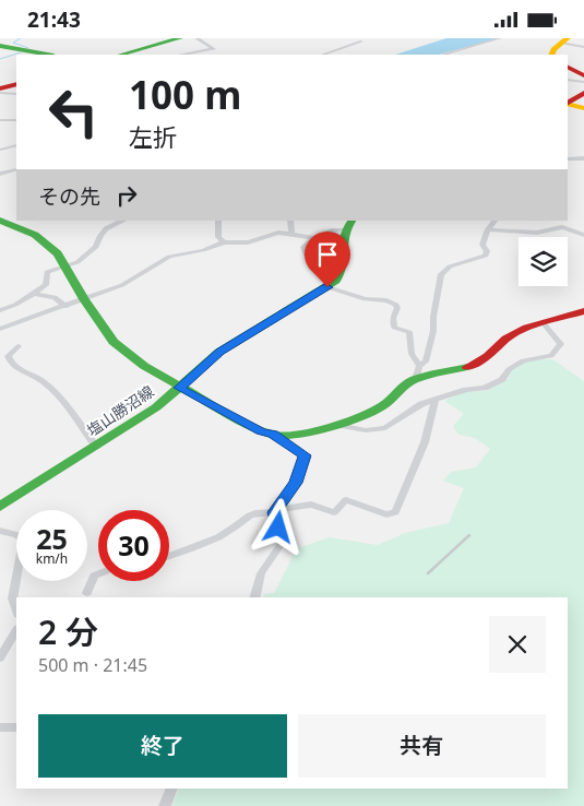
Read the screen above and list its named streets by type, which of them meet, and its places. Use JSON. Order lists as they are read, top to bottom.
{
  "streets": {
    "main road": ["塩山勝沼線"]
  },
  "page": {
    "status": "21:43",
    "turn": ["100 m", "左折"],
    "then": "その先",
    "speed": "25 km/h",
    "limit": "30",
    "heading": ["2 分", "500 m · 21:45"],
    "buttons": ["終了", "共有"]
  }
}
